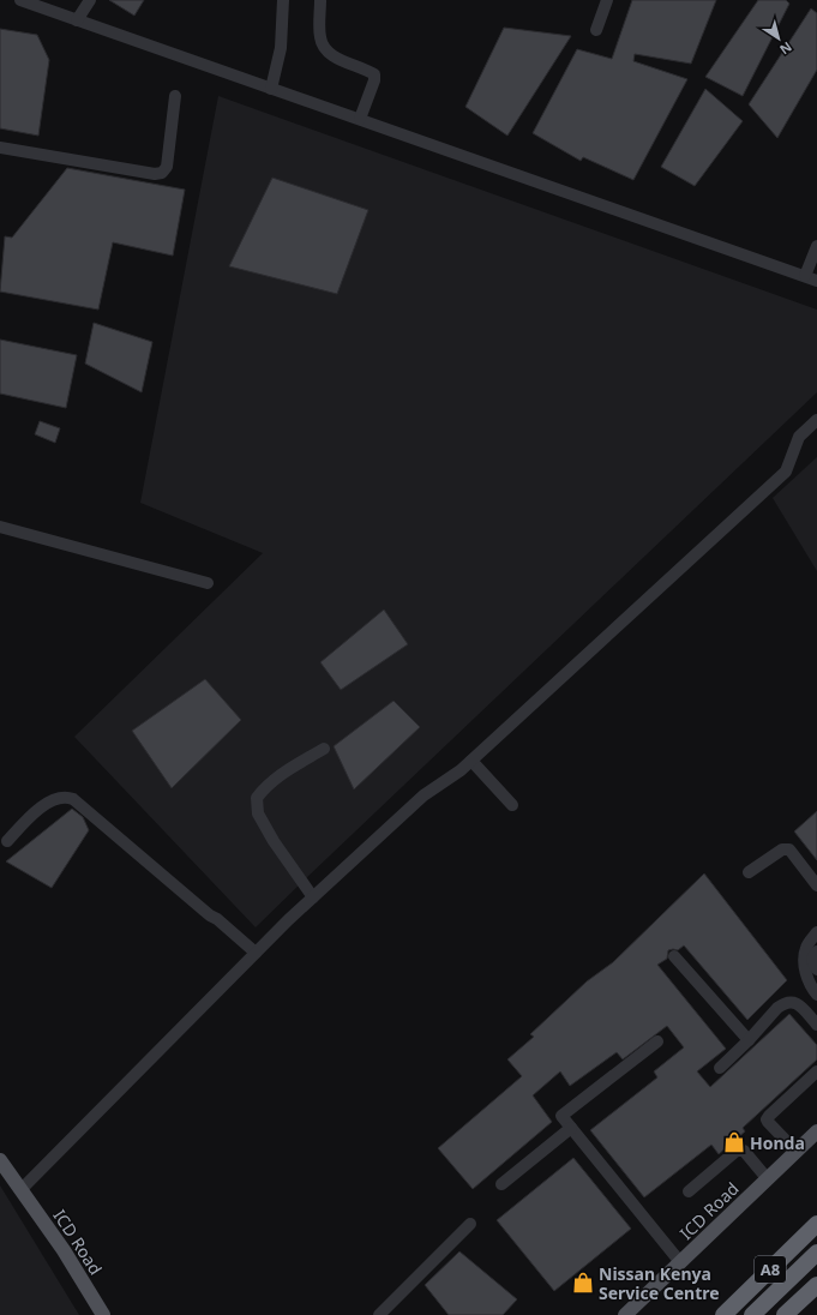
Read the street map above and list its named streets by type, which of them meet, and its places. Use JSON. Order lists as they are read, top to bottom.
{
  "streets": {
    "highway": ["A8"],
    "main road": ["ICD Road"]
  },
  "places": {
    "shop": ["Honda", "Nissan Kenya Service Centre"]
  },
  "north": "bottom right"
}
